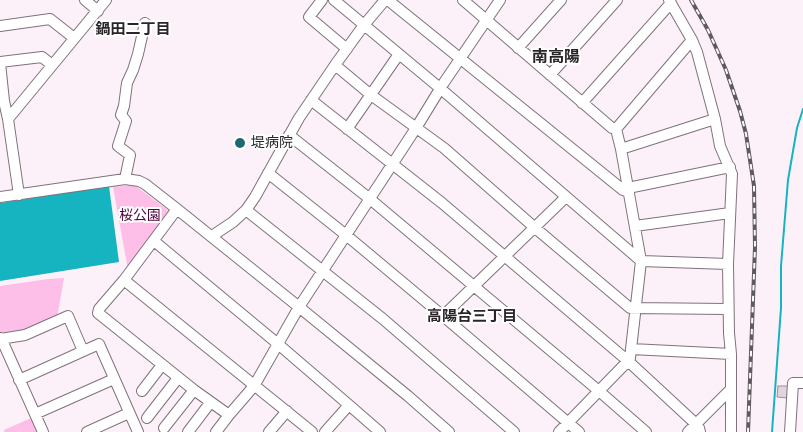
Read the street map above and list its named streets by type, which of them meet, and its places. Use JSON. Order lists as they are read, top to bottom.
{
  "districts": ["鍋田二丁目", "南高陽", "高陽台三丁目"],
  "parks": ["桜公園"],
  "places": ["堤病院"]
}
